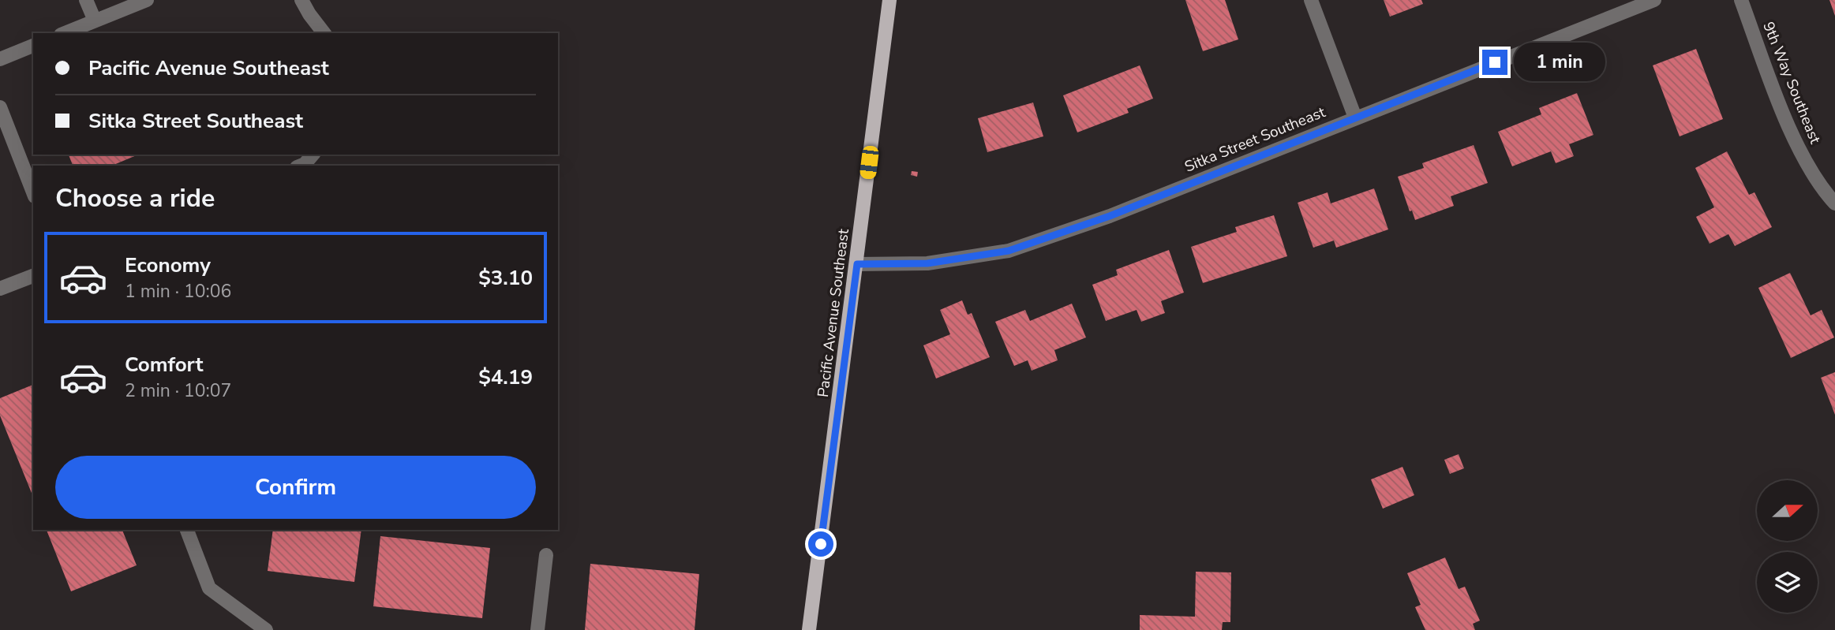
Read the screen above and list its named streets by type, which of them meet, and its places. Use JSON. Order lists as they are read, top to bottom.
{
  "streets": {
    "main road": ["Pacific Avenue Southeast"],
    "street": ["9th Way Southeast", "Sitka Street Southeast"]
  },
  "crossings": [
    ["Sitka Street Southeast", "Pacific Avenue Southeast"]
  ],
  "north": "right",
  "page": {
    "banner": ["Pacific Avenue Southeast", "Sitka Street Southeast"],
    "bubble": "1 min",
    "heading": "Choose a ride",
    "list": [
      {
        "name": "Economy",
        "note": "1 min · 10:06",
        "value": "$3.10"
      },
      {
        "name": "Comfort",
        "note": "2 min · 10:07",
        "value": "$4.19"
      }
    ],
    "buttons": "Confirm"
  }
}
